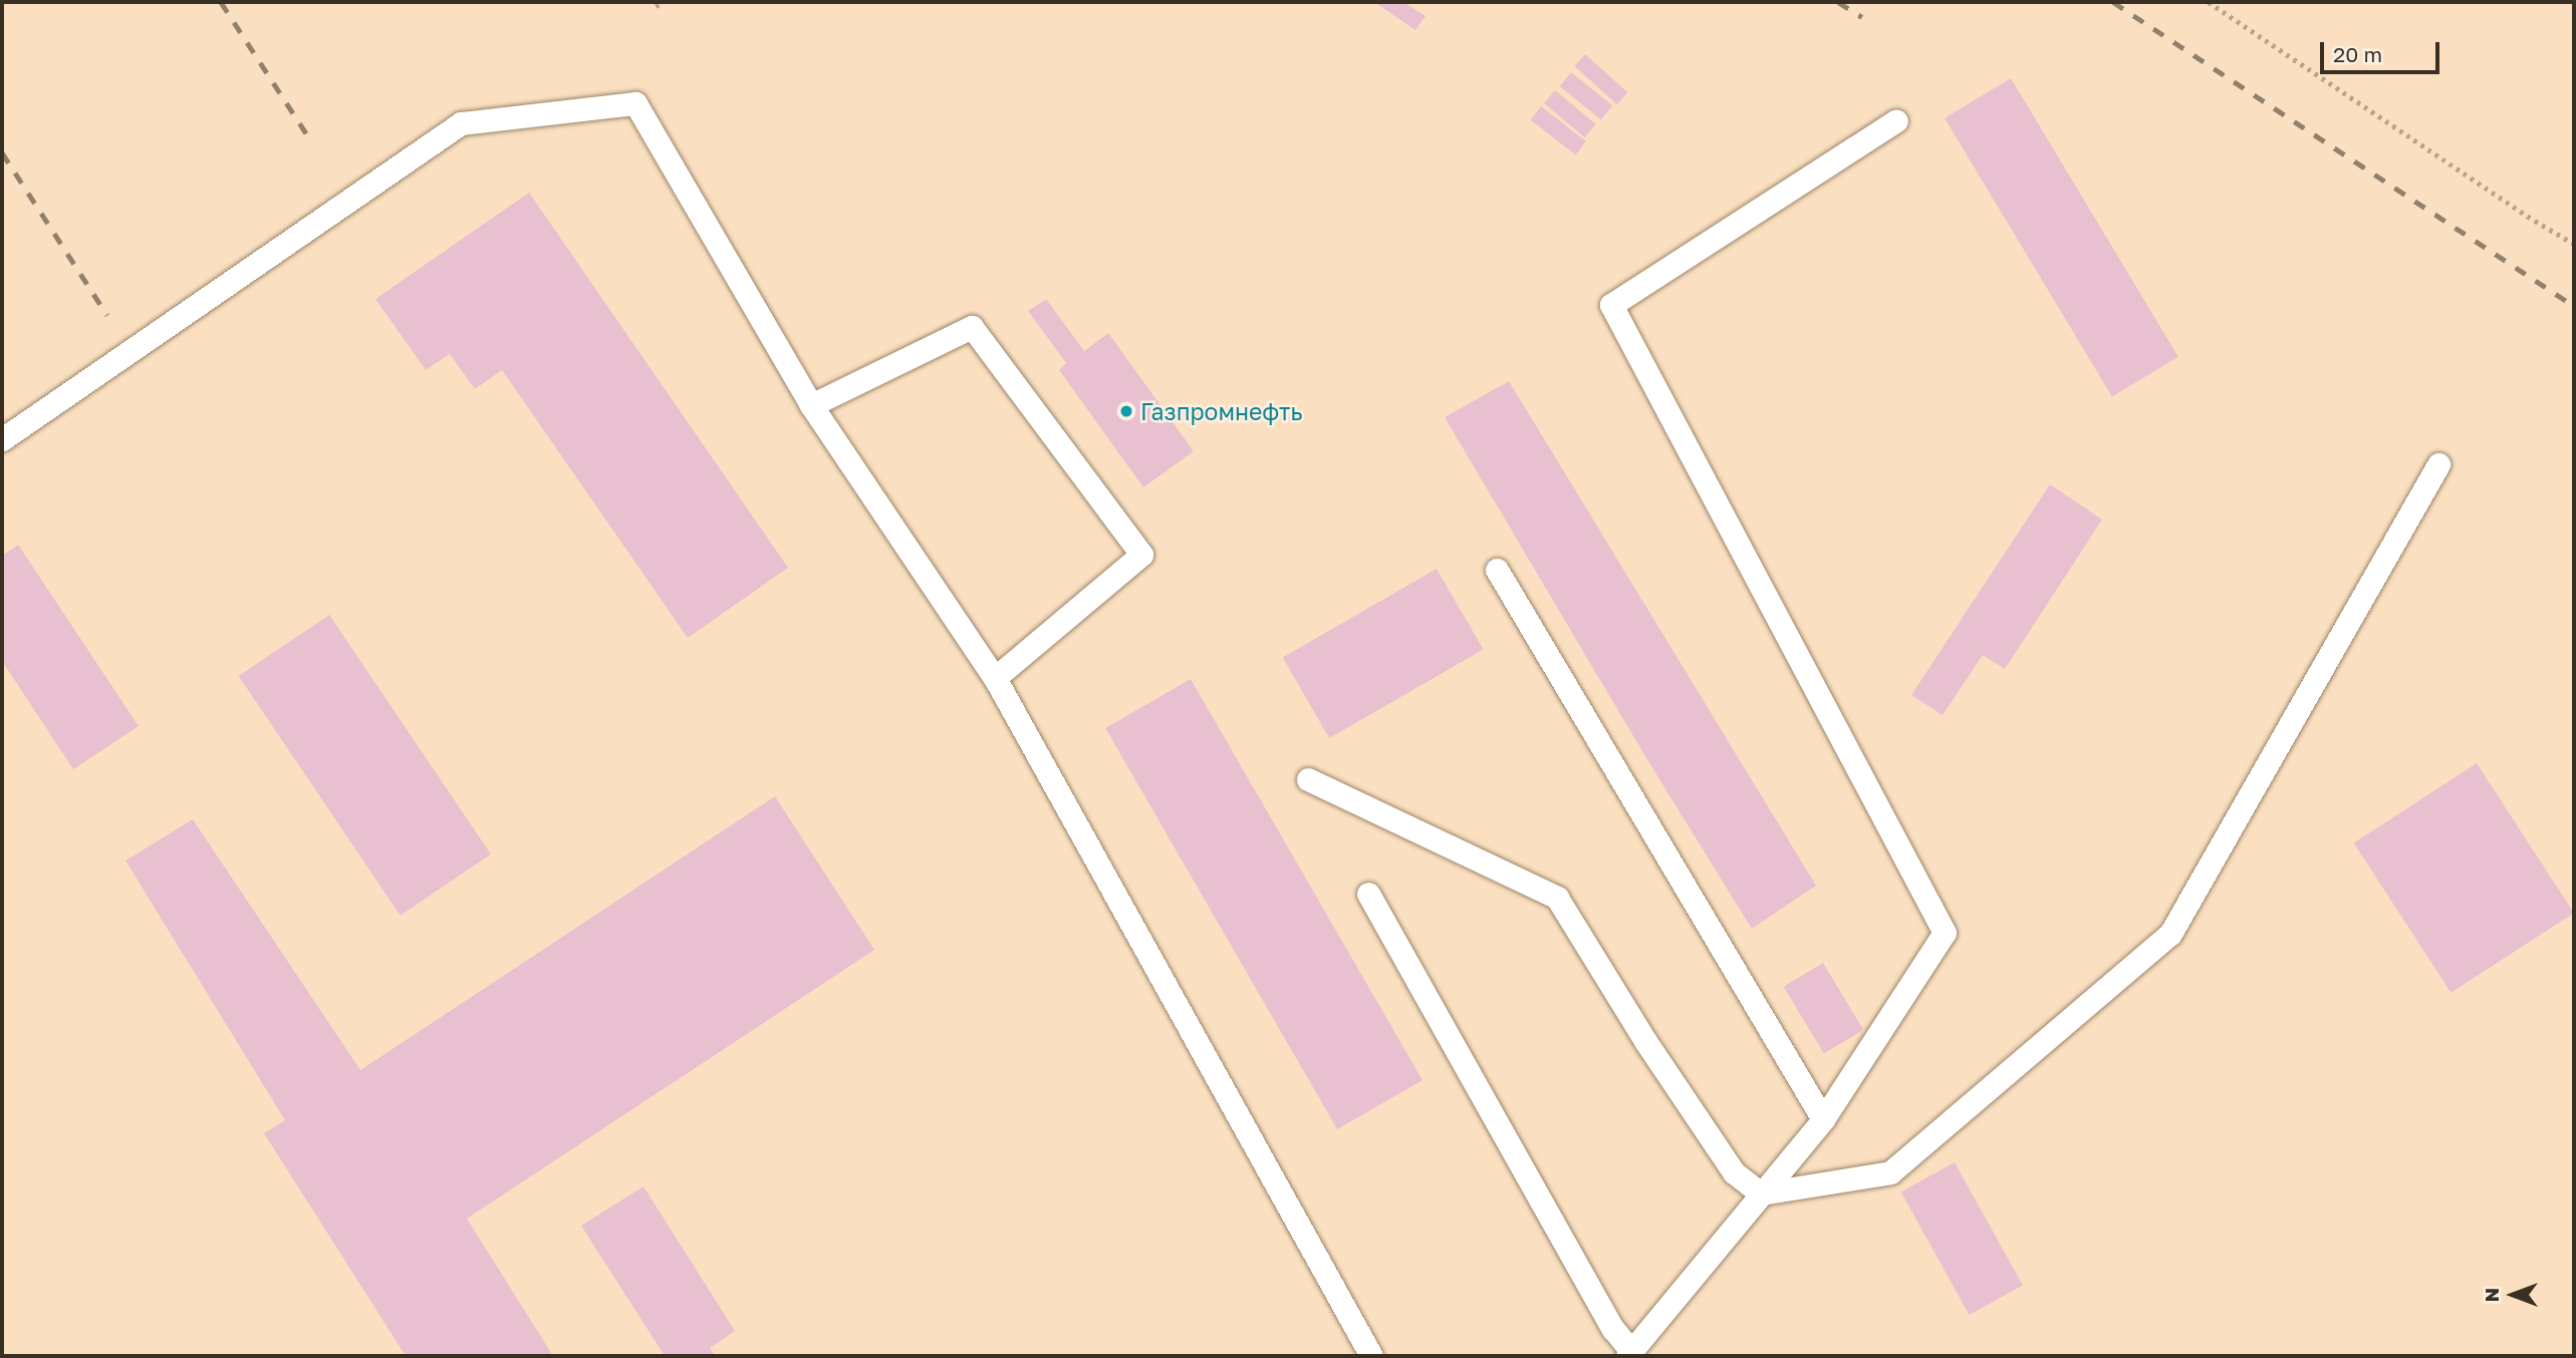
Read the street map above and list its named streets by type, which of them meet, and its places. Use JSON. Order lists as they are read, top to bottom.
{
  "places": ["Газпромнефть"],
  "scale_bar": "20 m",
  "north": "left"
}
